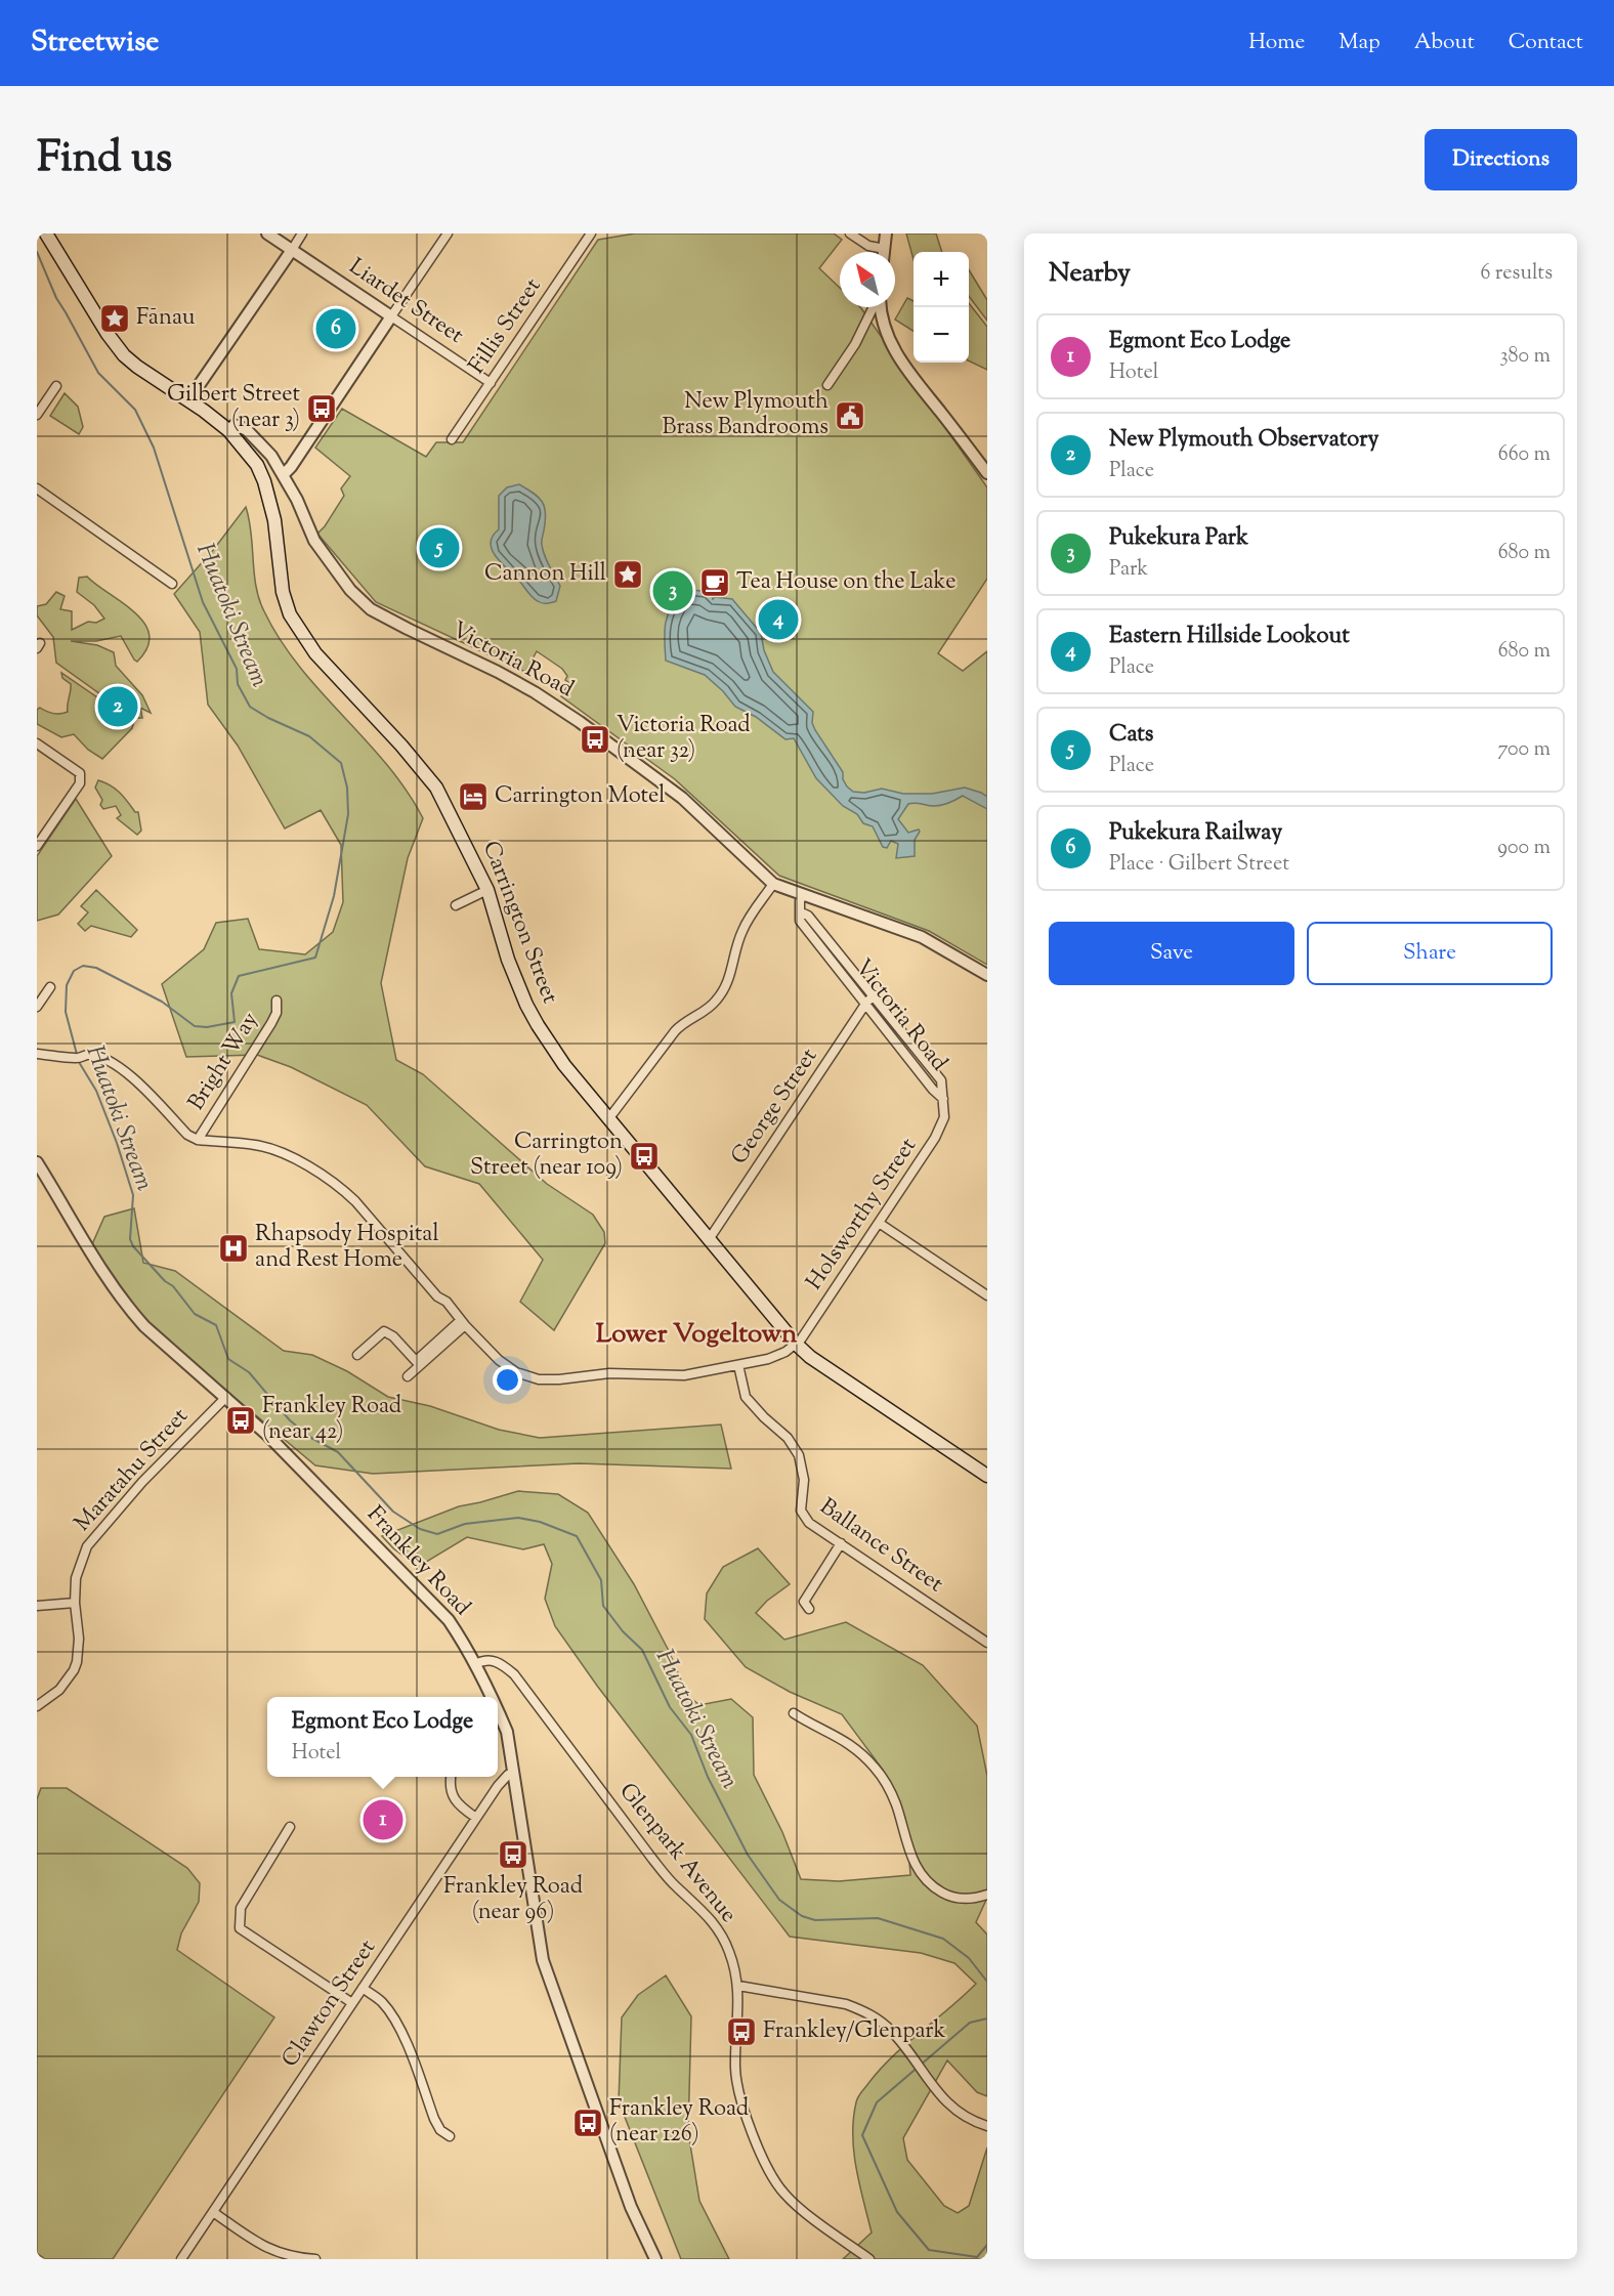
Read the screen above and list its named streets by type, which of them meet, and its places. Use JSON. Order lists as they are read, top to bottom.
{
  "streets": {
    "main road": ["Carrington Street"],
    "street": [
      "Liardet Street",
      "Fillis Street",
      "Victoria Road",
      "Bright Way",
      "George Street",
      "Holsworthy Street",
      "Maratahu Street",
      "Ballance Street",
      "Frankley Road",
      "Glenpark Avenue",
      "Clawton Street"
    ]
  },
  "crossings": [
    ["Liardet Street", "Fillis Street"],
    ["Victoria Road", "Carrington Street"],
    ["Victoria Road", "George Street"],
    ["Victoria Road", "Holsworthy Street"],
    ["Carrington Street", "George Street"],
    ["Carrington Street", "Holsworthy Street"],
    ["Maratahu Street", "Frankley Road"],
    ["Frankley Road", "Glenpark Avenue"],
    ["Frankley Road", "Clawton Street"]
  ],
  "districts": ["Lower Vogeltown"],
  "water": ["Huatoki Stream"],
  "places": {
    "place": ["Fānau", "Cannon Hill"],
    "bus stop": [
      "Gilbert Street (near 3)",
      "Victoria Road (near 32)",
      "Carrington Street (near 109)",
      "Frankley Road (near 42)",
      "Frankley Road (near 96)",
      "Frankley/Glenpark",
      "Frankley Road (near 126)"
    ],
    "public building": ["New Plymouth Brass Bandrooms"],
    "cafe": ["Tea House on the Lake"],
    "hotel": ["Carrington Motel"],
    "hospital": ["Rhapsody Hospital and Rest Home"]
  },
  "north": "top left",
  "page": {
    "header": "Streetwise",
    "nav": [
      "Home",
      "Map",
      "About",
      "Contact"
    ],
    "title": "Find us",
    "buttons": [
      "Directions",
      ["Save", "Share"]
    ],
    "heading": ["Nearby", "6 results"],
    "map_buttons": ["+", "−"],
    "pins": [
      "6",
      "5",
      "3",
      "4",
      "2",
      "1"
    ],
    "list": [
      {
        "mark": "1",
        "name": "Egmont Eco Lodge",
        "note": "Hotel",
        "value": "380 m"
      },
      {
        "mark": "2",
        "name": "New Plymouth Observatory",
        "note": "Place",
        "value": "660 m"
      },
      {
        "mark": "3",
        "name": "Pukekura Park",
        "note": "Park",
        "value": "680 m"
      },
      {
        "mark": "4",
        "name": "Eastern Hillside Lookout",
        "note": "Place",
        "value": "680 m"
      },
      {
        "mark": "5",
        "name": "Cats",
        "note": "Place",
        "value": "700 m"
      },
      {
        "mark": "6",
        "name": "Pukekura Railway",
        "note": "Place · Gilbert Street",
        "value": "900 m"
      }
    ],
    "popup": ["Egmont Eco Lodge", "Hotel"]
  }
}
